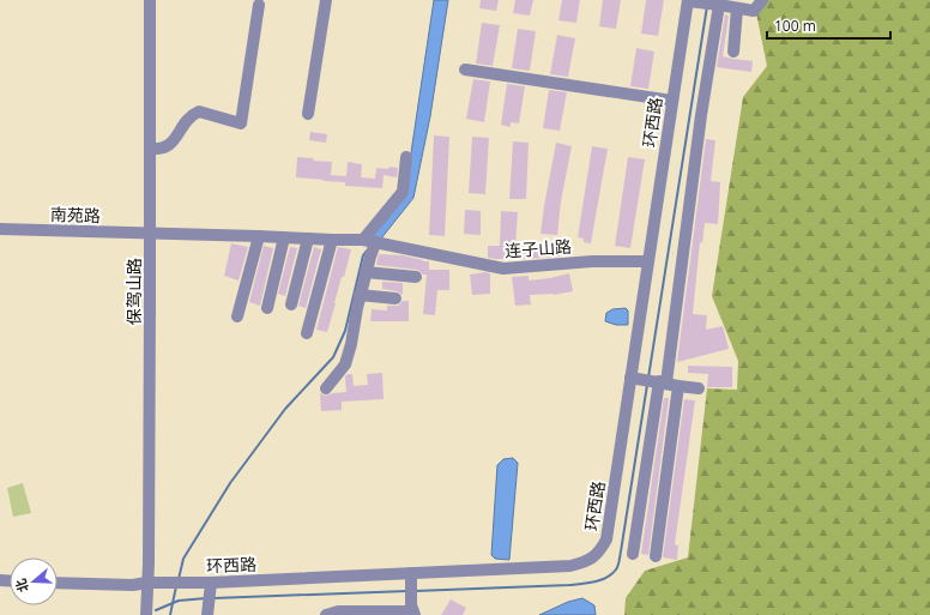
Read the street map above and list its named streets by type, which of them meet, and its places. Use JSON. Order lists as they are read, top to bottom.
{
  "streets": {
    "street": [
      "环西路",
      "南苑路",
      "连子山路",
      "保驾山路"
    ]
  },
  "crossings": [
    ["环西路", "连子山路"],
    ["环西路", "保驾山路"],
    ["南苑路", "保驾山路"]
  ],
  "scale_bar": "100 m",
  "north": "left"
}
